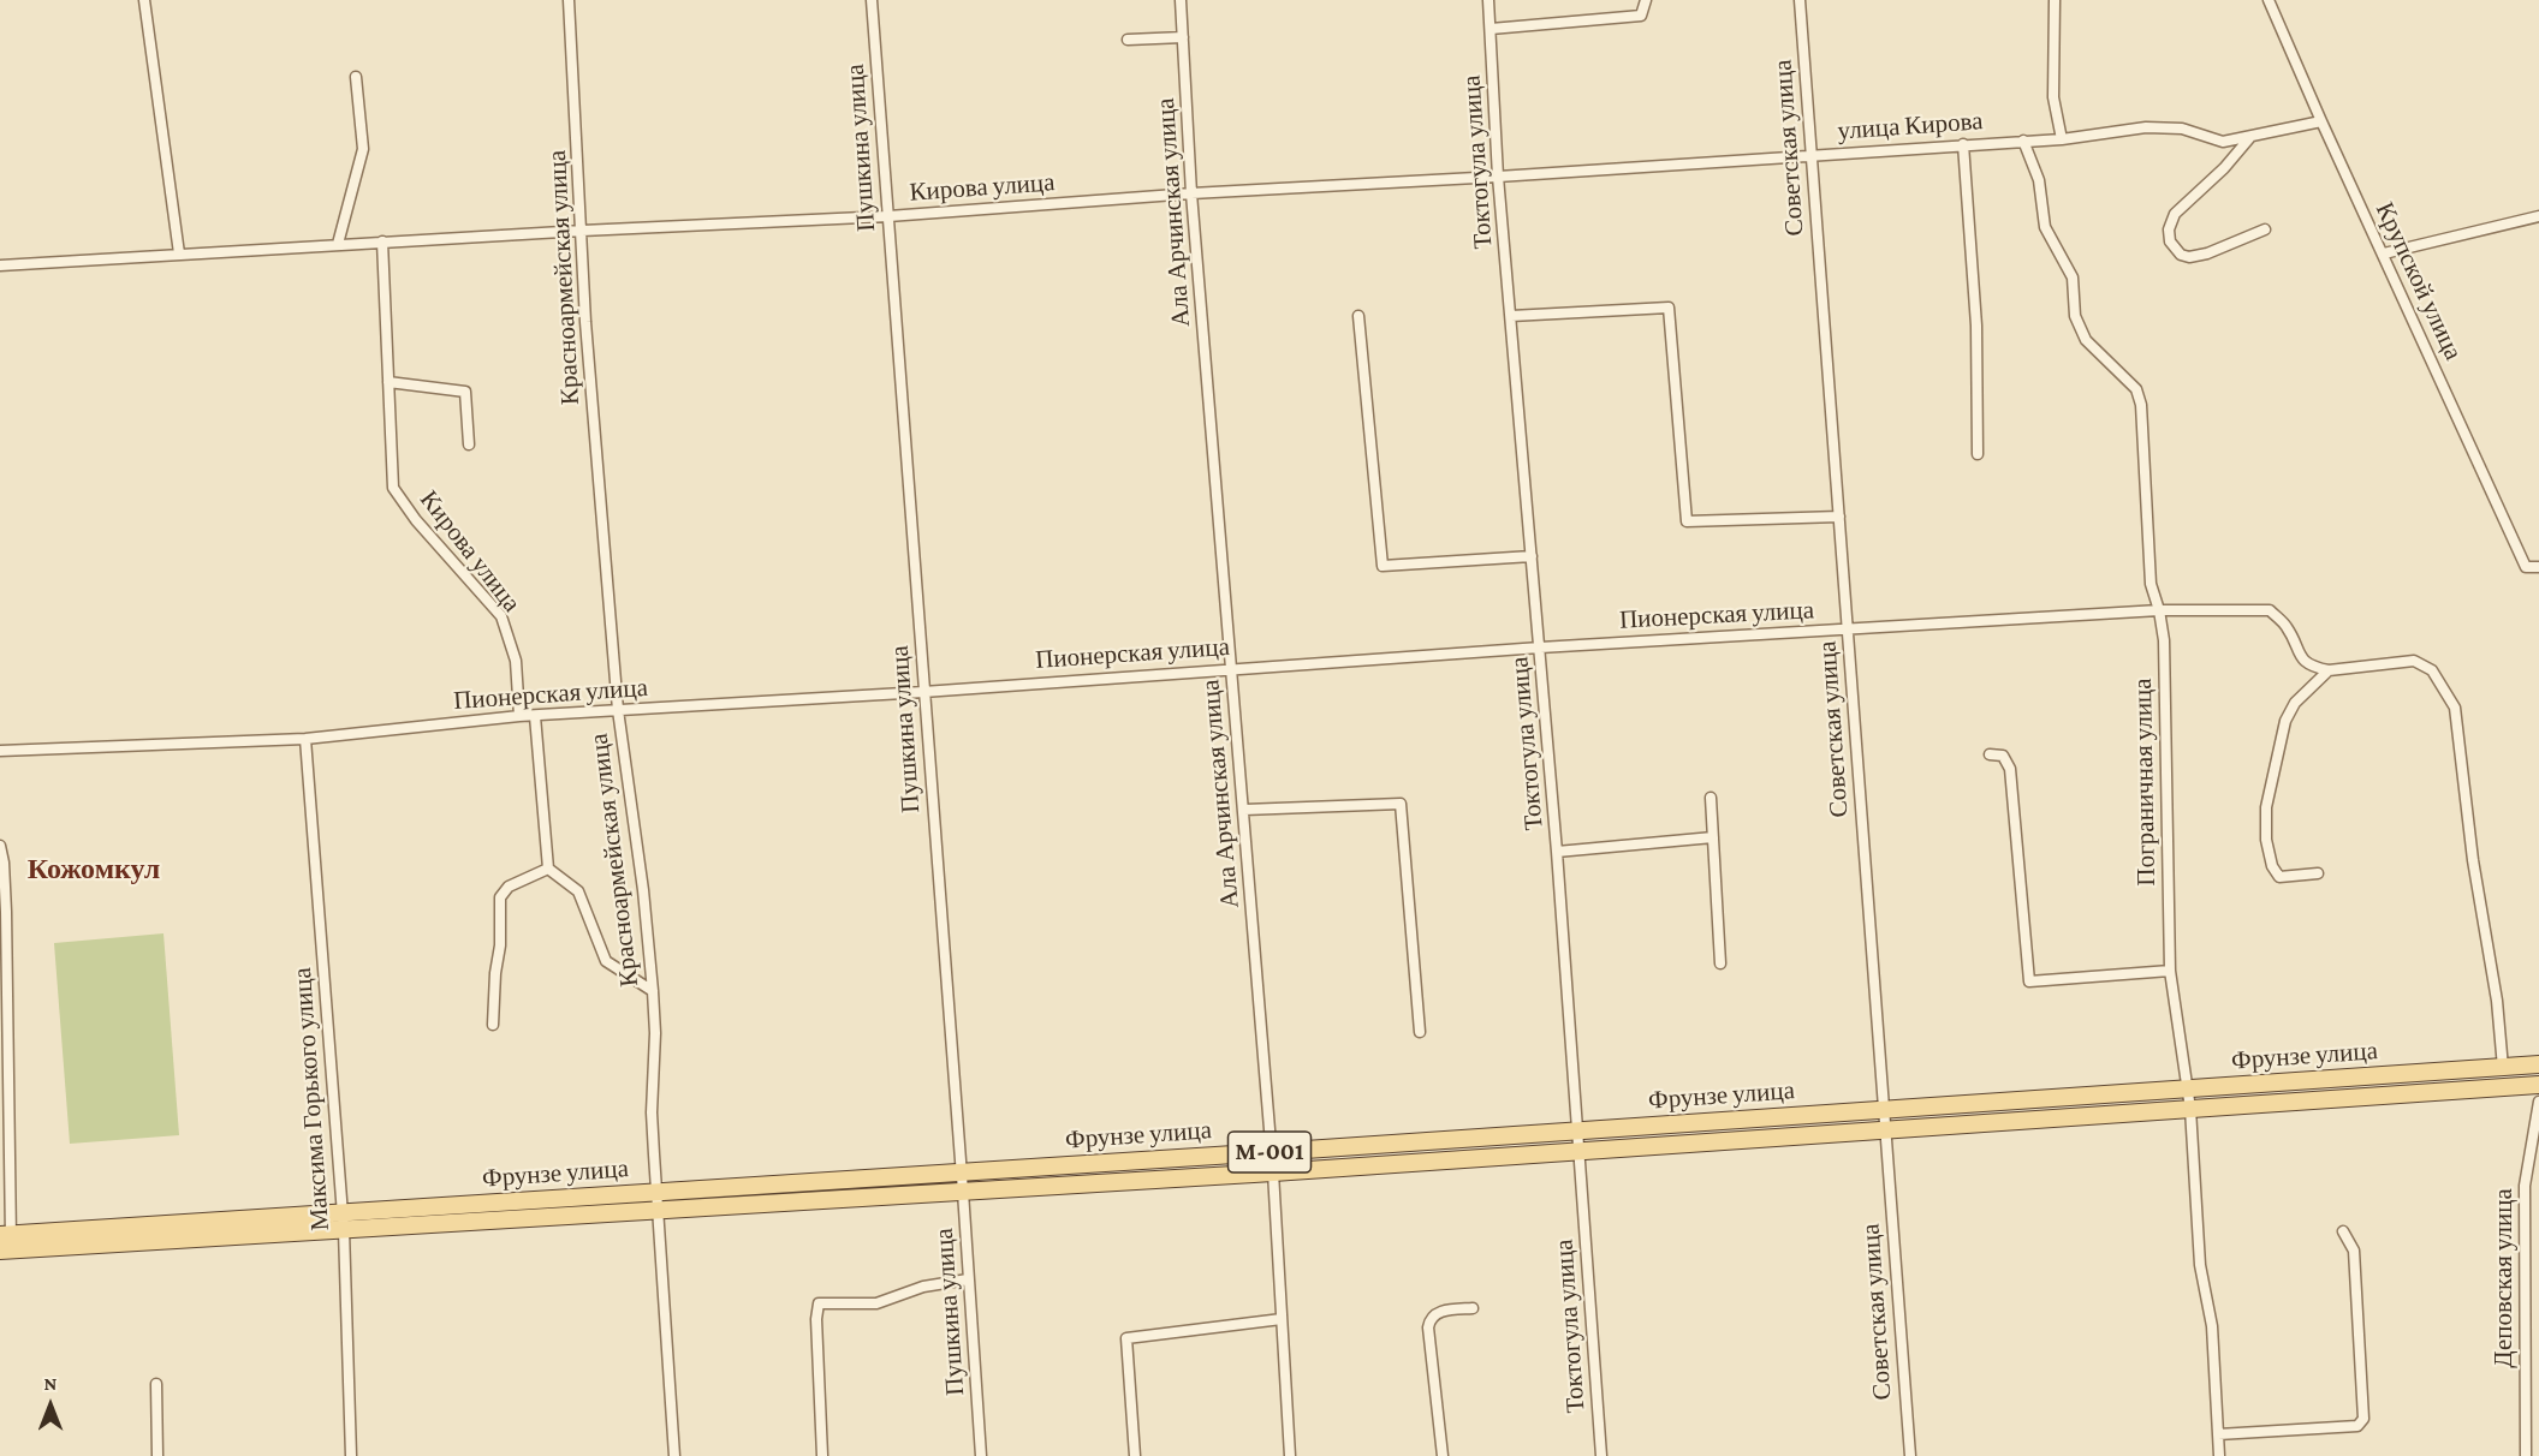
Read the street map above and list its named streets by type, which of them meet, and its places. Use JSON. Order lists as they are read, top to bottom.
{
  "streets": {
    "main road": ["Фрунзе улица", "M-001"],
    "street": [
      "улица Кирова",
      "Пушкина улица",
      "Советская улица",
      "Токтогула улица",
      "Кирова улица",
      "Ала Арчинская улица",
      "Красноармейская улица",
      "Крупской улица",
      "Пионерская улица",
      "Пограничная улица",
      "Максима Горького улица",
      "Деповская улица"
    ]
  },
  "crossings": [
    ["улица Кирова", "Советская улица"],
    ["улица Кирова", "Токтогула улица"],
    ["улица Кирова", "Кирова улица"],
    ["улица Кирова", "Крупской улица"],
    ["улица Кирова", "Пограничная улица"],
    ["Пушкина улица", "Кирова улица"],
    ["Пушкина улица", "Пионерская улица"],
    ["Пушкина улица", "Фрунзе улица"],
    ["Советская улица", "Пионерская улица"],
    ["Советская улица", "Фрунзе улица"],
    ["Токтогула улица", "Кирова улица"],
    ["Токтогула улица", "Пионерская улица"],
    ["Токтогула улица", "Фрунзе улица"],
    ["Кирова улица", "Ала Арчинская улица"],
    ["Кирова улица", "Красноармейская улица"],
    ["Кирова улица", "Пионерская улица"],
    ["Ала Арчинская улица", "Пионерская улица"],
    ["Ала Арчинская улица", "Фрунзе улица"],
    ["Красноармейская улица", "Пионерская улица"],
    ["Красноармейская улица", "Фрунзе улица"],
    ["Пионерская улица", "Пограничная улица"],
    ["Пионерская улица", "Максима Горького улица"],
    ["Пограничная улица", "Фрунзе улица"],
    ["Фрунзе улица", "Максима Горького улица"]
  ],
  "districts": ["Кожомкул"],
  "north": "top"
}
